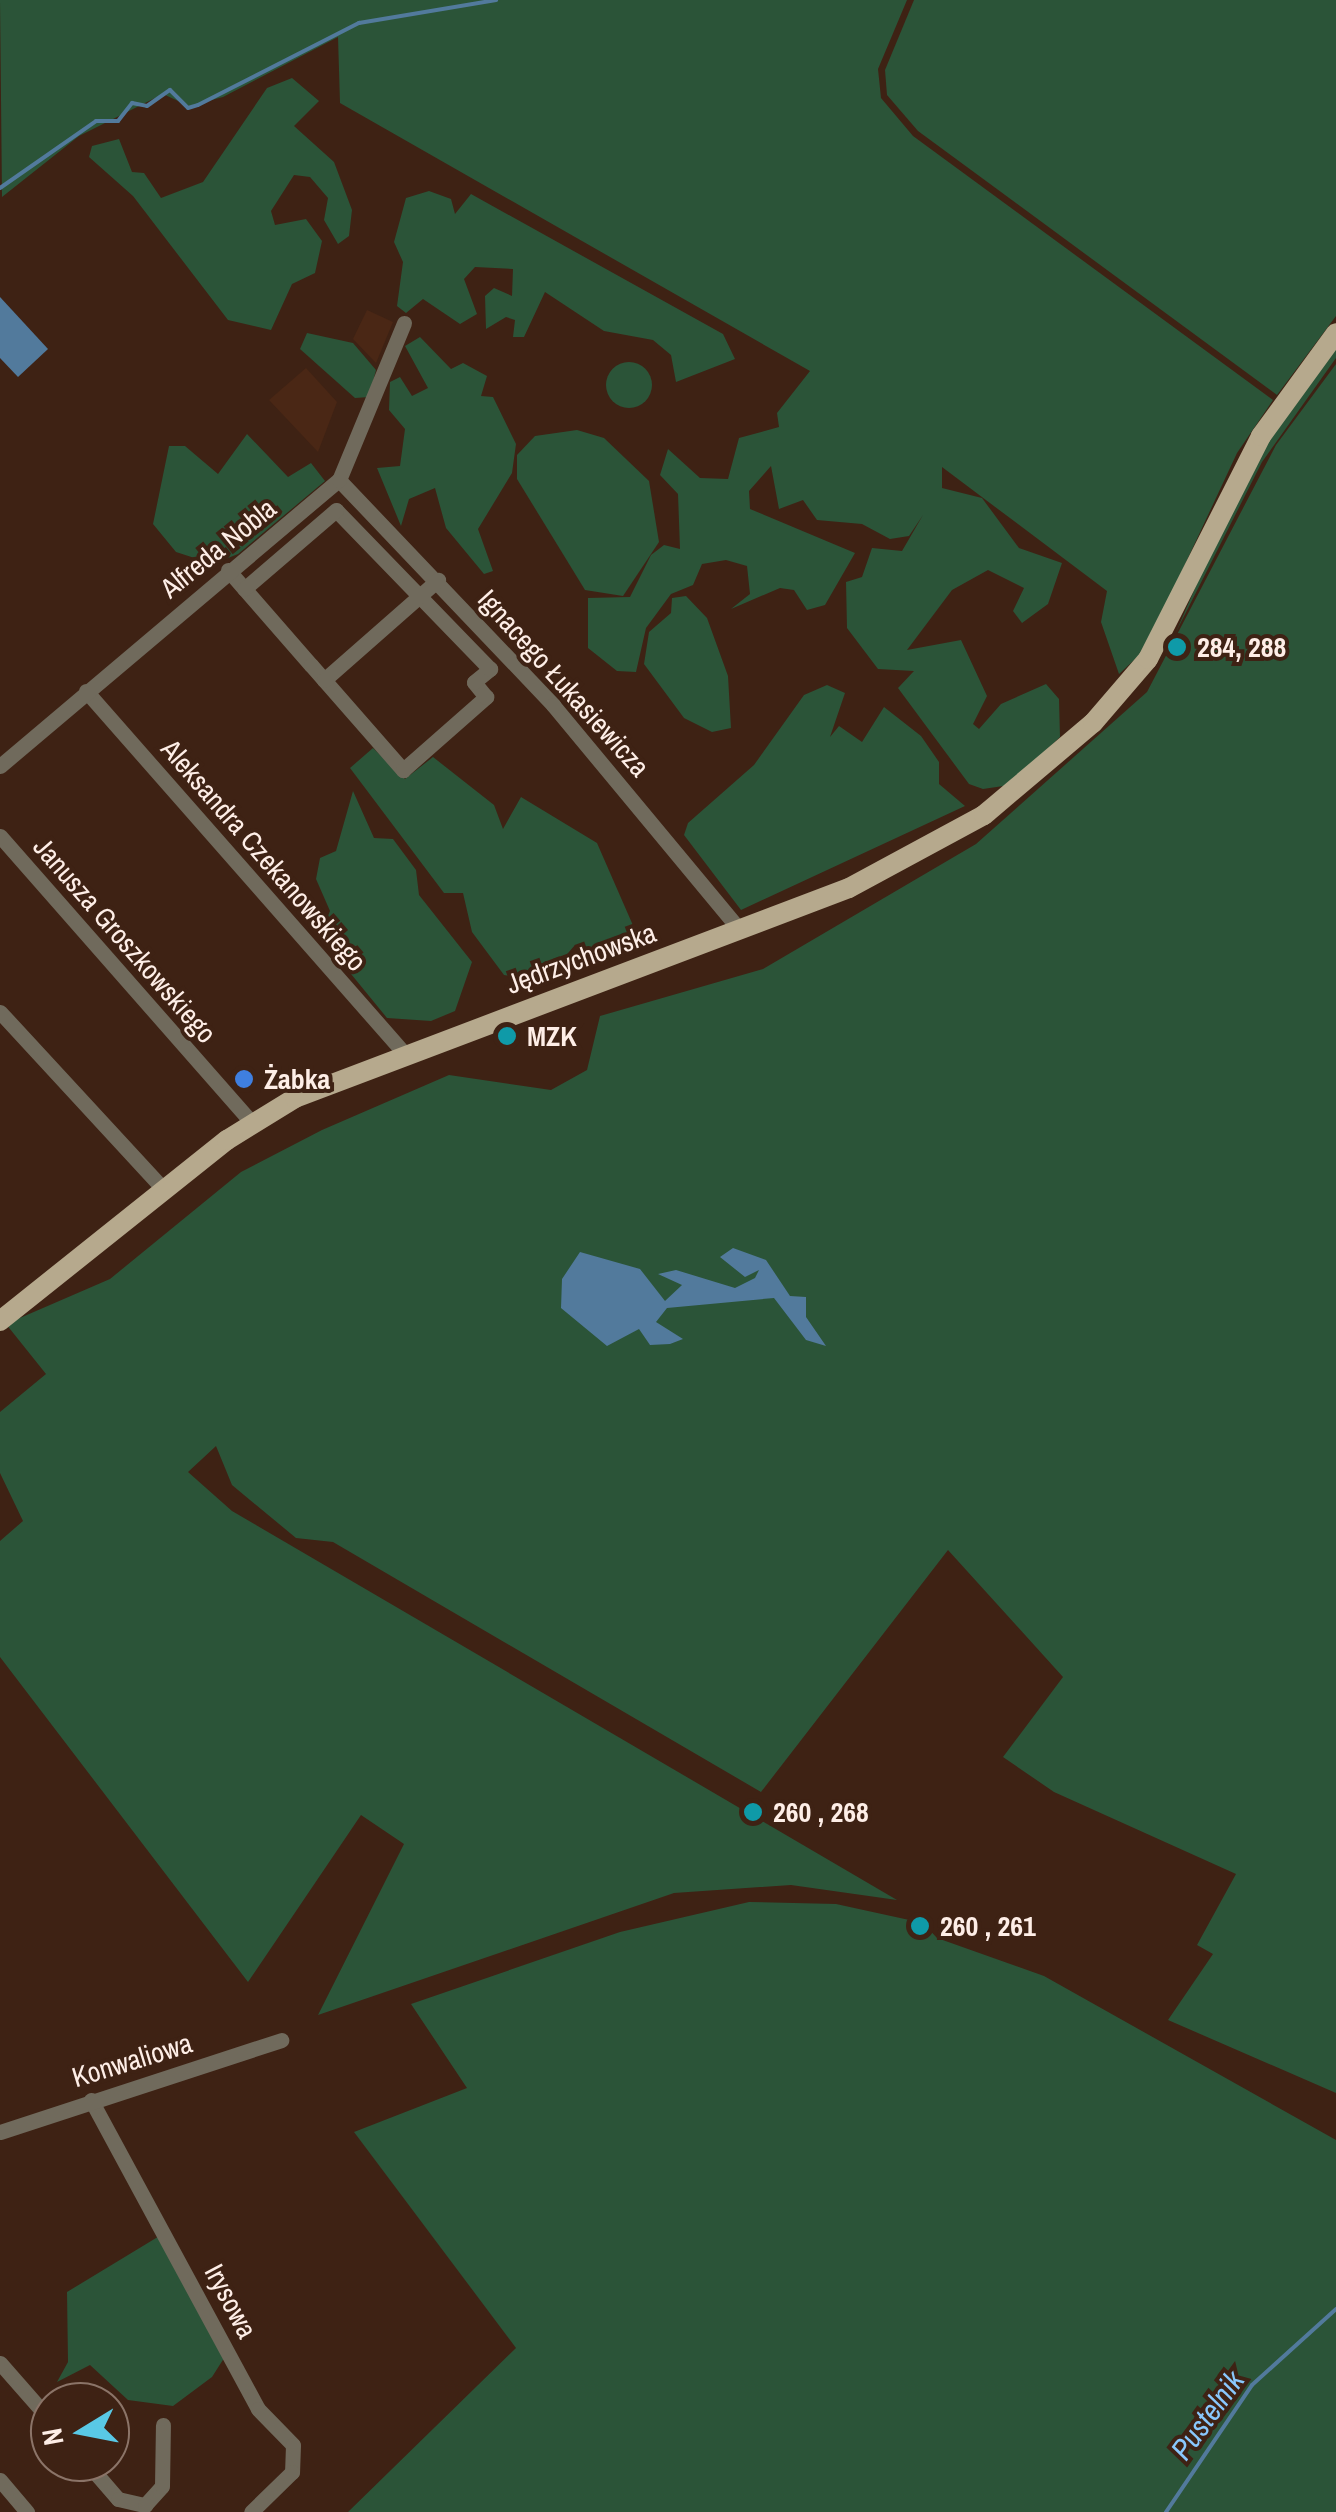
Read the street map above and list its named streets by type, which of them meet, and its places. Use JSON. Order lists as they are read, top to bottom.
{
  "streets": {
    "main road": ["Jędrzychowska"],
    "street": [
      "Alfreda Nobla",
      "Ignacego Łukasiewicza",
      "Aleksandra Czekanowskiego",
      "Janusza Groszkowskiego",
      "Konwaliowa",
      "Irysowa"
    ]
  },
  "crossings": [
    ["Alfreda Nobla", "Ignacego Łukasiewicza"],
    ["Alfreda Nobla", "Aleksandra Czekanowskiego"],
    ["Ignacego Łukasiewicza", "Jędrzychowska"],
    ["Aleksandra Czekanowskiego", "Jędrzychowska"],
    ["Janusza Groszkowskiego", "Jędrzychowska"],
    ["Konwaliowa", "Irysowa"]
  ],
  "water": ["Pustelnik"],
  "places": [
    "284, 288",
    "MZK",
    "Żabka",
    "260 , 268",
    "260 , 261"
  ],
  "north": "left"
}
